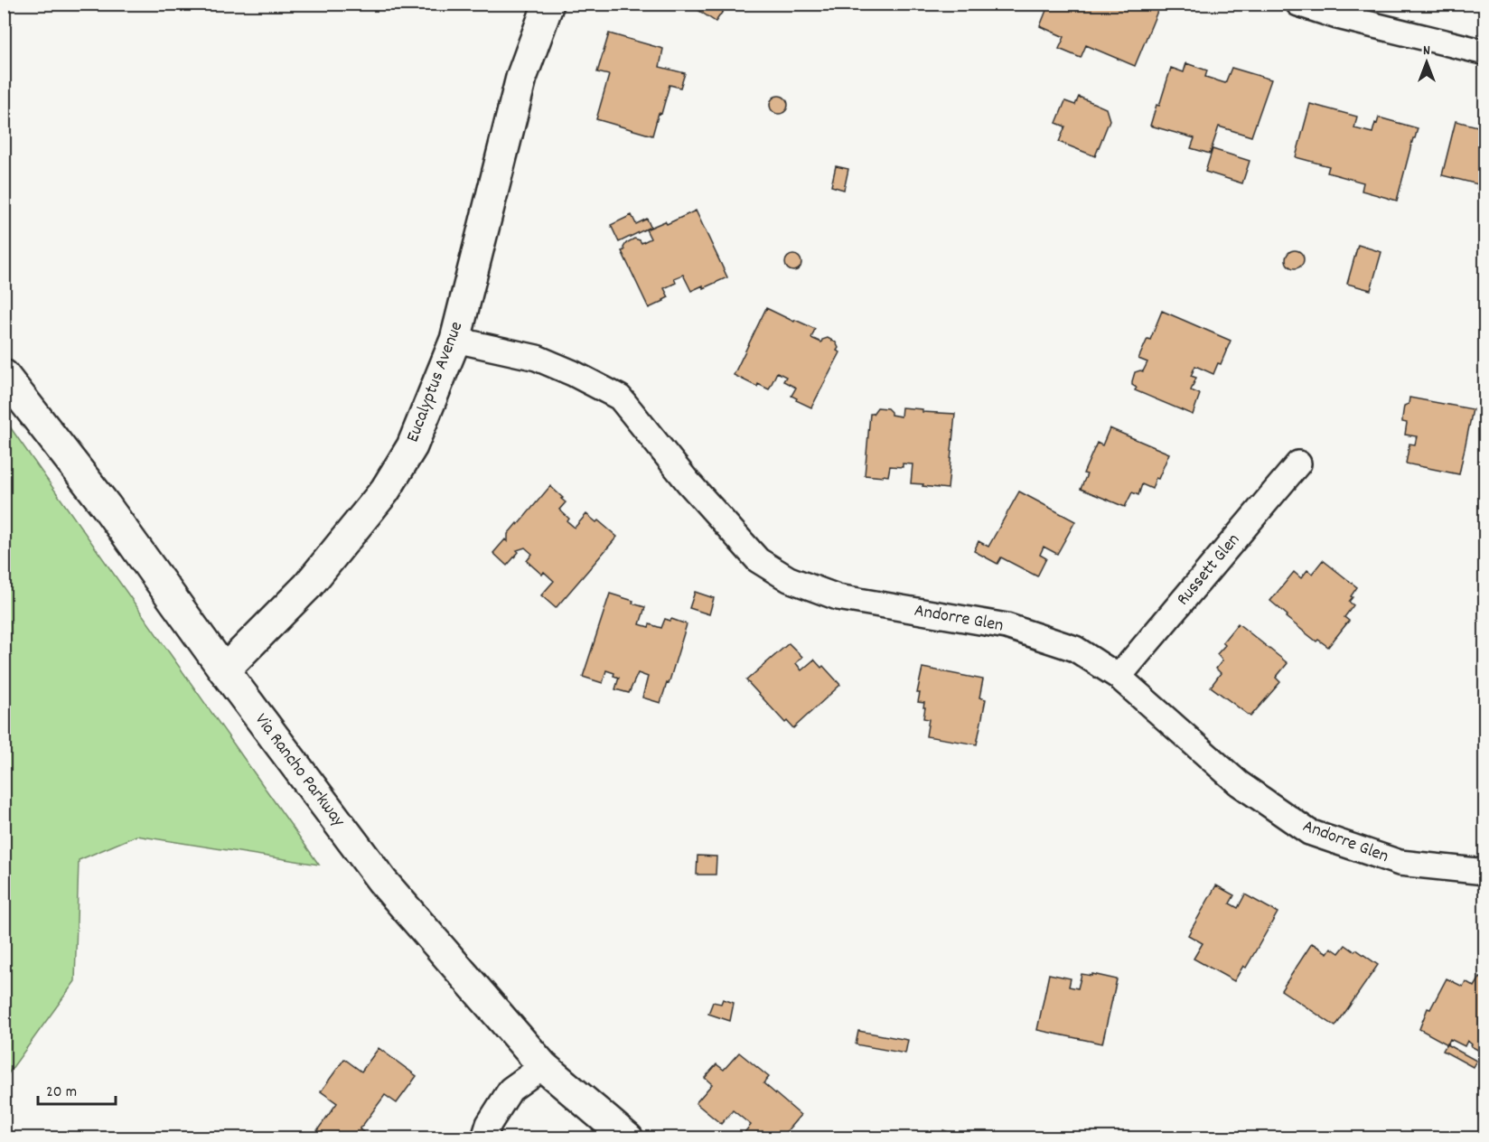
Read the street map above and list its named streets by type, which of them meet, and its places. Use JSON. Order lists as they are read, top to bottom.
{
  "streets": {
    "main road": ["Eucalyptus Avenue", "Via Rancho Parkway"],
    "street": ["Russett Glen", "Andorre Glen"]
  },
  "crossings": [
    ["Eucalyptus Avenue", "Andorre Glen"],
    ["Eucalyptus Avenue", "Via Rancho Parkway"],
    ["Russett Glen", "Andorre Glen"]
  ],
  "scale_bar": "20 m",
  "north": "top"
}
